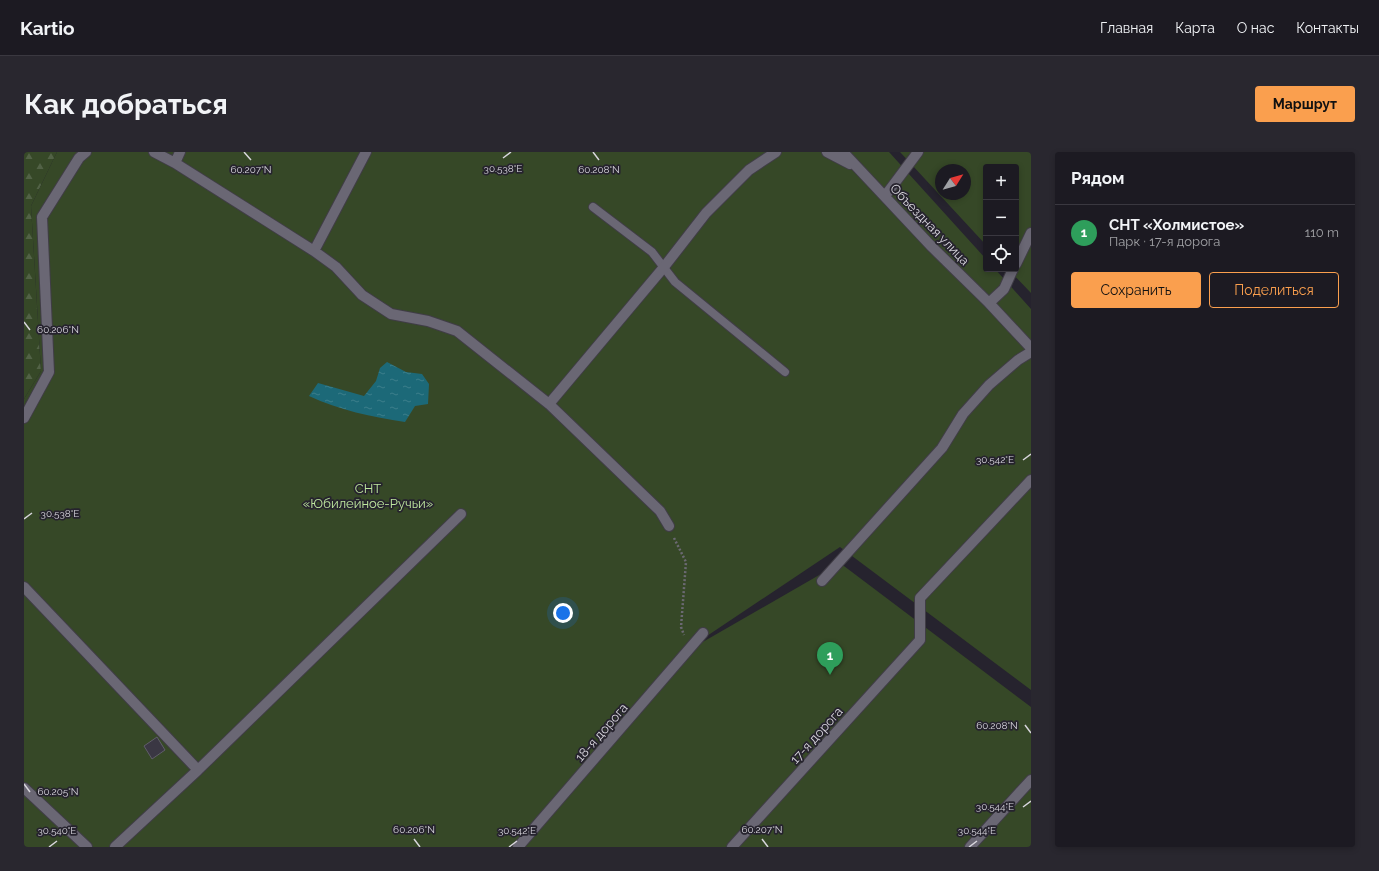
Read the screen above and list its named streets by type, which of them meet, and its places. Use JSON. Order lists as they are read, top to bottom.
{
  "streets": {
    "street": ["Объездная улица", "18-я дорога", "17-я дорога"]
  },
  "parks": ["СНТ «Юбилейное-Ручьи»"],
  "north": "top right",
  "page": {
    "header": "Kartio",
    "nav": [
      "Главная",
      "Карта",
      "О нас",
      "Контакты"
    ],
    "buttons": [
      "Маршрут",
      ["Сохранить", "Поделиться"]
    ],
    "title": "Как добраться",
    "heading": "Рядом",
    "map_buttons": ["+", "−"],
    "list": [
      {
        "mark": "1",
        "name": "СНТ «Холмистое»",
        "note": "Парк · 17-я дорога",
        "value": "110 m"
      }
    ],
    "pins": "1"
  },
  "coordinates": [
    "30.538°E",
    "60.207°N",
    "60.208°N",
    "60.206°N",
    "30.542°E",
    "60.205°N",
    "30.544°E",
    "30.540°E"
  ]
}
